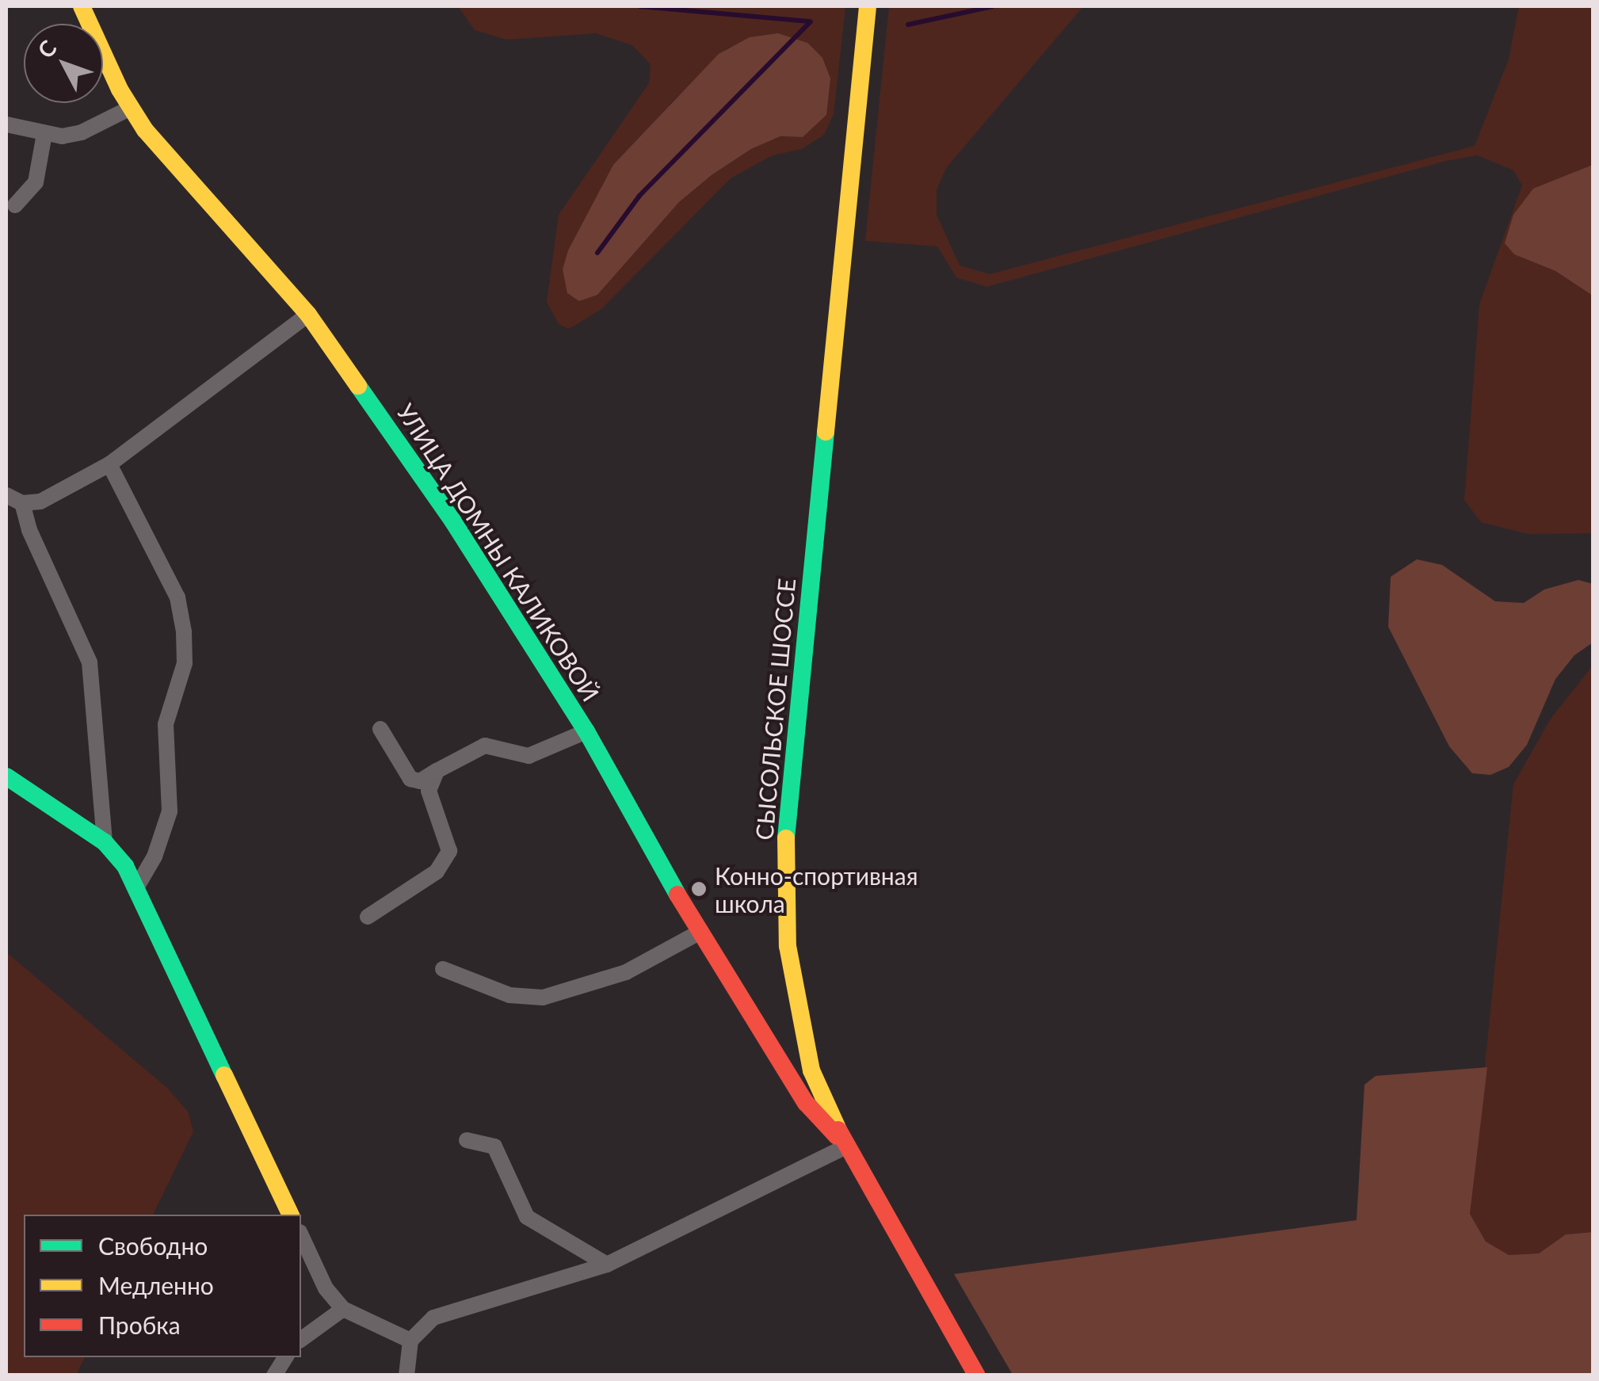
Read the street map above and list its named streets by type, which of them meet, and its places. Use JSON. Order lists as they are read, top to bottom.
{
  "streets": {
    "main road": ["УЛИЦА ДОМНЫ КАЛИКОВОЙ", "СЫСОЛЬСКОЕ ШОССЕ"]
  },
  "crossings": [
    ["УЛИЦА ДОМНЫ КАЛИКОВОЙ", "СЫСОЛЬСКОЕ ШОССЕ"]
  ],
  "places": ["Конно-спортивная школа"],
  "legend": ["Свободно", "Медленно", "Пробка"],
  "north": "top left"
}
